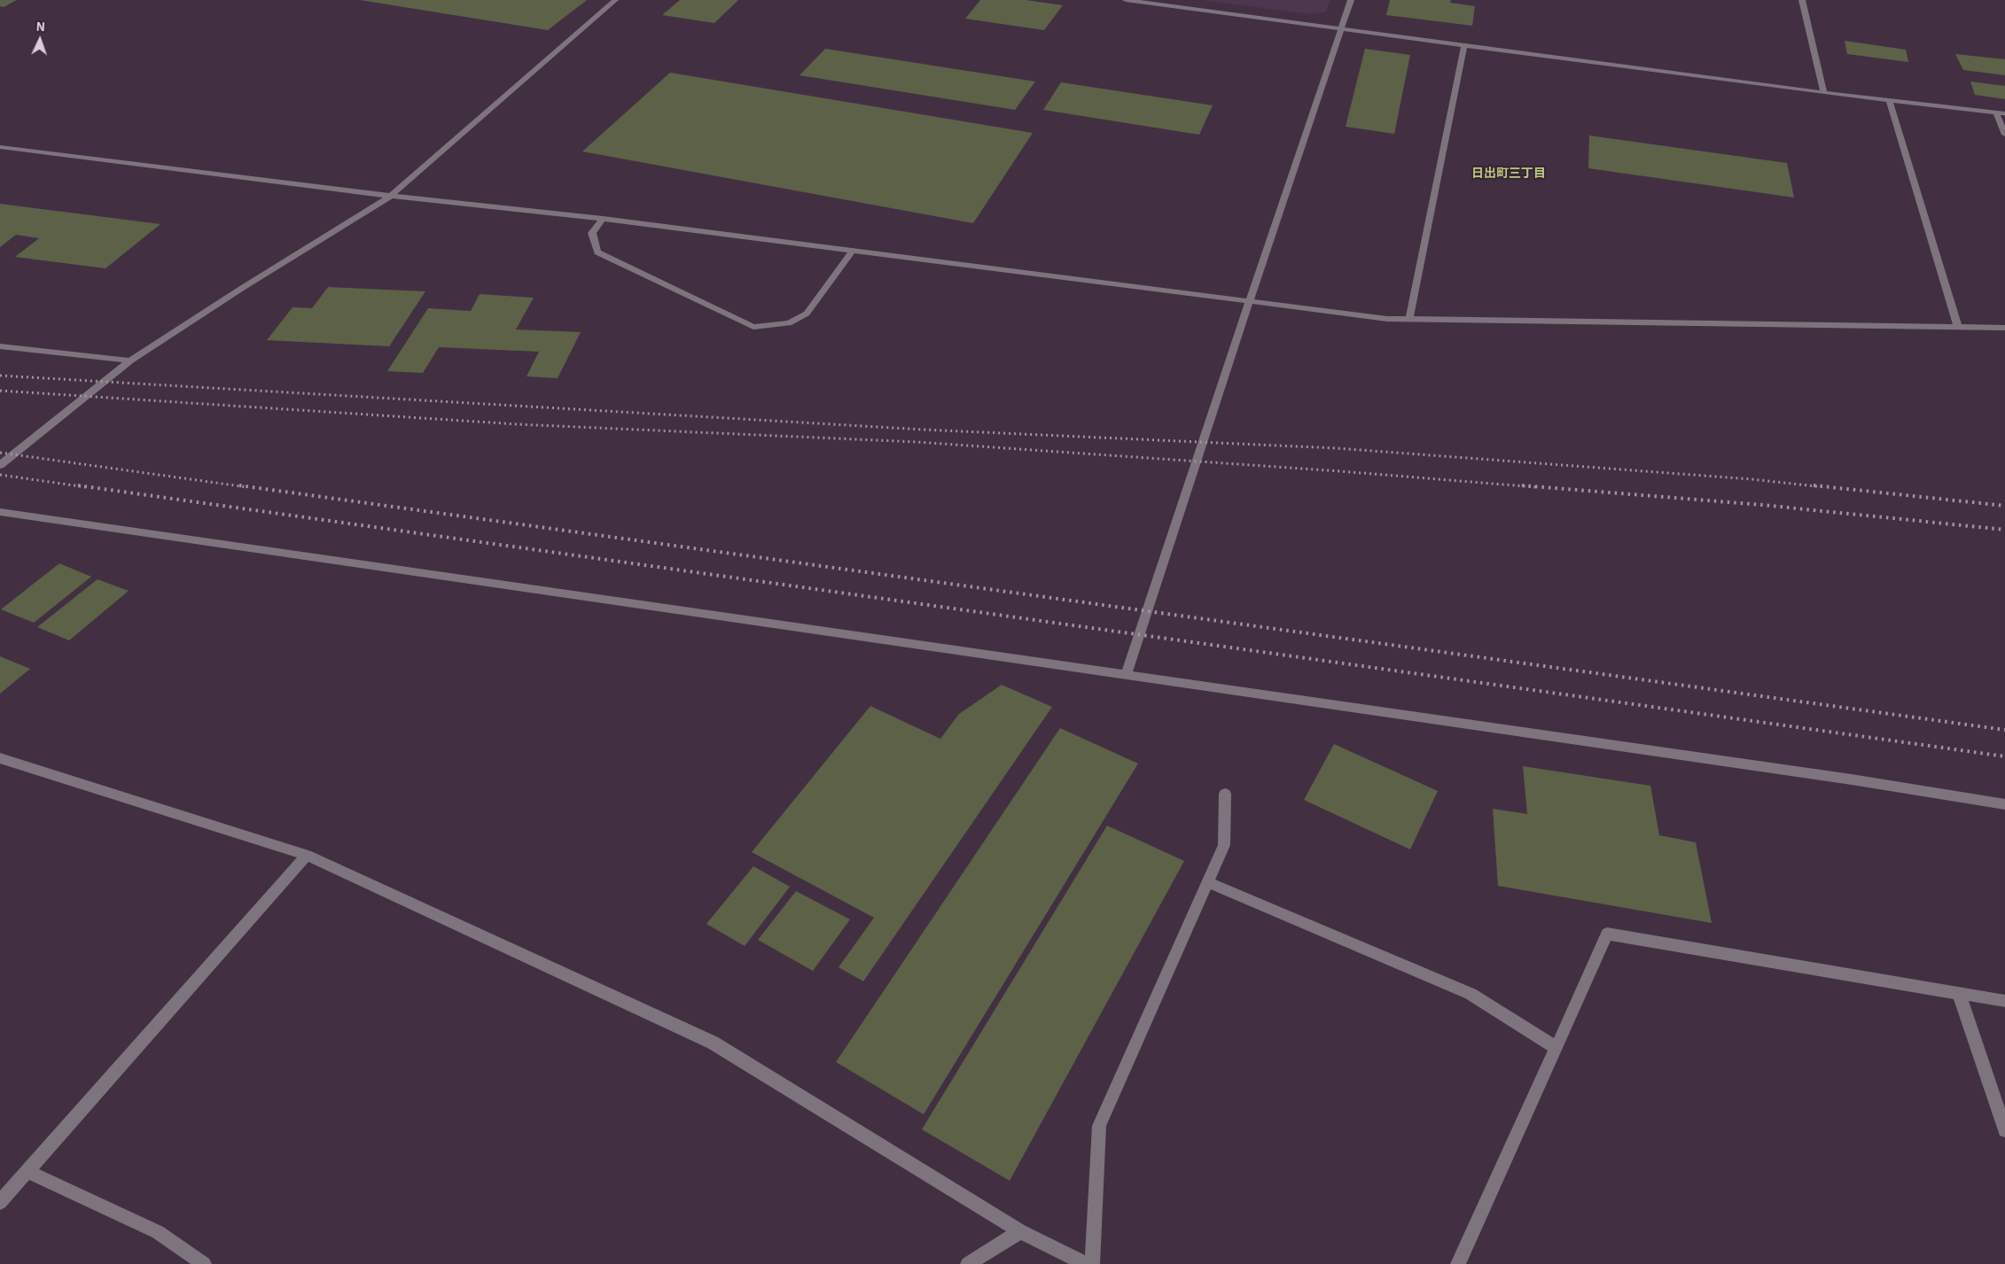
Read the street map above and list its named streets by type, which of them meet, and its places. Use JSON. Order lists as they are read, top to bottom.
{
  "districts": ["日出町三丁目"],
  "north": "top"
}
